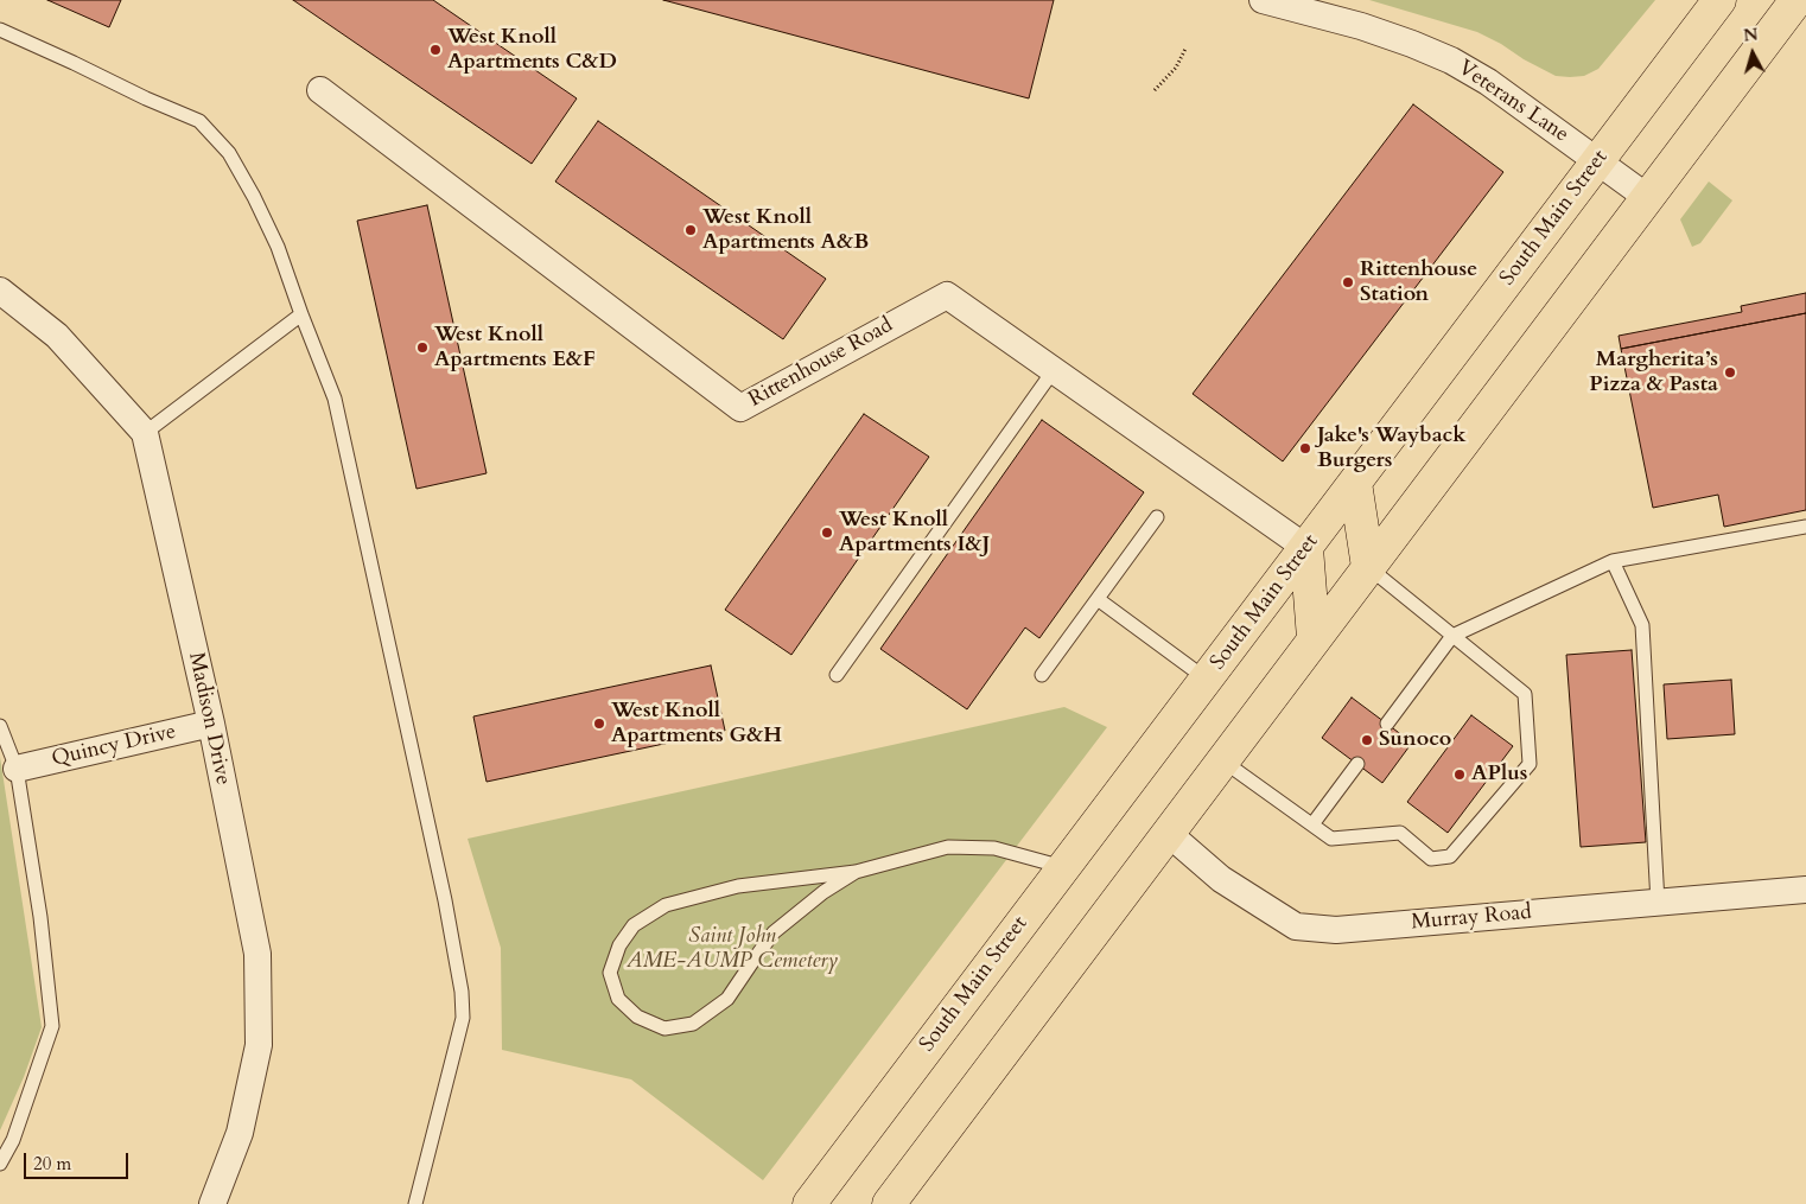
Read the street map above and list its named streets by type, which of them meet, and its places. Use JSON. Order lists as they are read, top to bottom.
{
  "streets": {
    "main road": ["South Main Street"],
    "street": [
      "Veterans Lane",
      "Rittenhouse Road",
      "Madison Drive",
      "Quincy Drive",
      "Murray Road"
    ]
  },
  "crossings": [
    ["Veterans Lane", "South Main Street"],
    ["South Main Street", "Rittenhouse Road"],
    ["Madison Drive", "Quincy Drive"]
  ],
  "parks": ["Saint John AME-AUMP Cemetery"],
  "places": [
    "West Knoll Apartments C&D",
    "West Knoll Apartments A&B",
    "Rittenhouse Station",
    "West Knoll Apartments E&F",
    "Margherita’s Pizza & Pasta",
    "Jake's Wayback Burgers",
    "West Knoll Apartments I&J",
    "West Knoll Apartments G&H",
    "Sunoco",
    "APlus"
  ],
  "scale_bar": "20 m",
  "north": "top"
}
